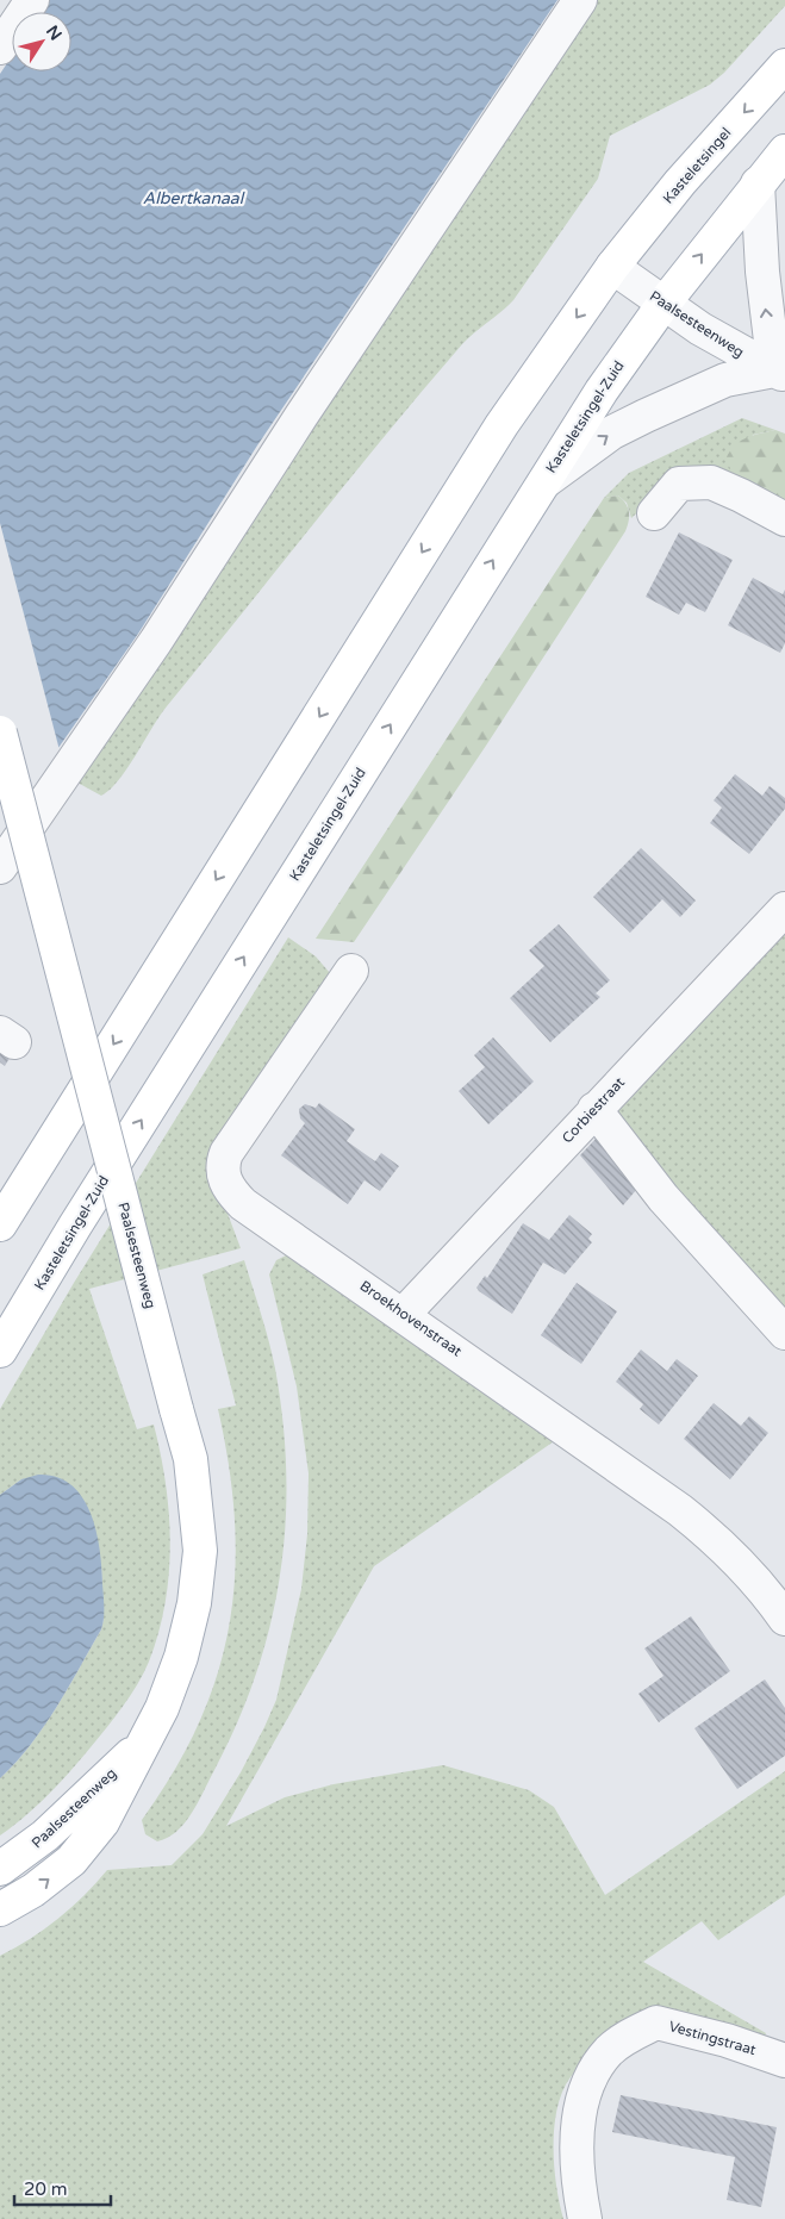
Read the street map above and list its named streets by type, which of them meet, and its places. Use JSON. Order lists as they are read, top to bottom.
{
  "streets": {
    "main road": ["Kasteletsingel", "Paalsesteenweg", "Kasteletsingel-Zuid"],
    "street": ["Corbiestraat", "Broekhovenstraat", "Vestingstraat"]
  },
  "crossings": [
    ["Kasteletsingel", "Paalsesteenweg"],
    ["Paalsesteenweg", "Kasteletsingel-Zuid"],
    ["Corbiestraat", "Broekhovenstraat"]
  ],
  "water": ["Albertkanaal"],
  "scale_bar": "20 m",
  "north": "top right"
}
